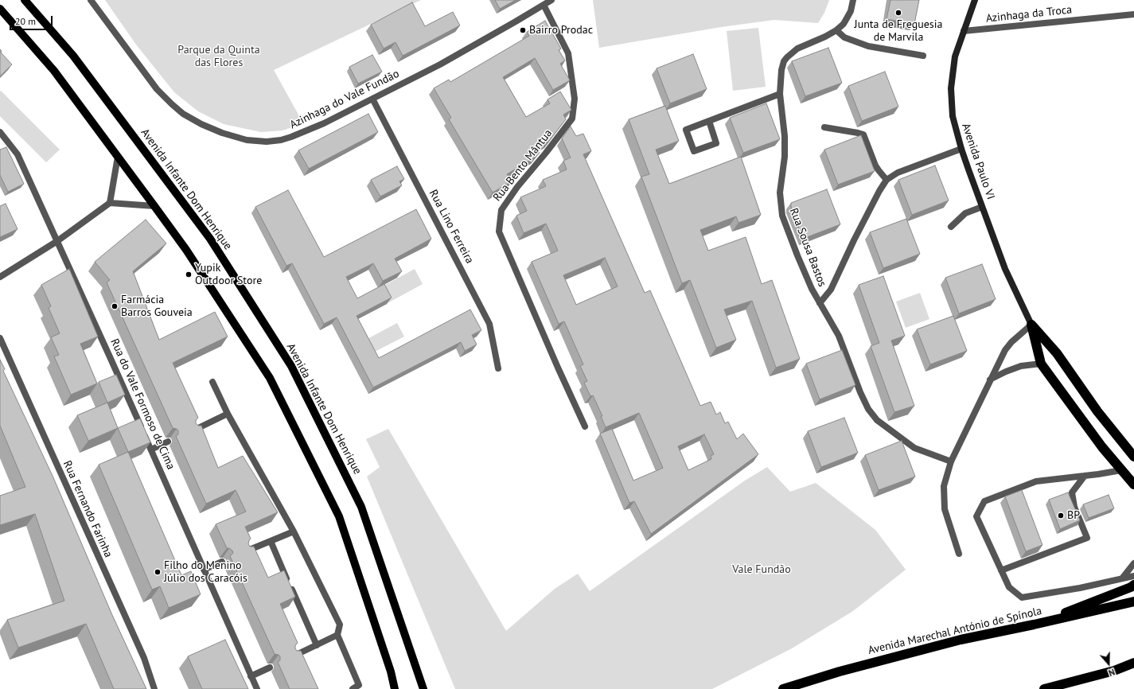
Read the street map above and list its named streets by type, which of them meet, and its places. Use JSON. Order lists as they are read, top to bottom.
{
  "streets": {
    "highway": ["Avenida Marechal António de Spínola"],
    "main road": ["Avenida Paulo VI", "Avenida Infante Dom Henrique"],
    "street": [
      "Azinhaga da Troca",
      "Azinhaga do Vale Fundão",
      "Rua Bento Mântua",
      "Rua Lino Ferreira",
      "Rua Sousa Bastos",
      "Rua do Vale Formoso de Cima",
      "Rua Fernando Farinha"
    ]
  },
  "crossings": [
    ["Azinhaga da Troca", "Avenida Paulo VI"],
    ["Azinhaga do Vale Fundão", "Rua Bento Mântua"],
    ["Azinhaga do Vale Fundão", "Rua Lino Ferreira"]
  ],
  "parks": ["Parque da Quinta das Flores", "Vale Fundão"],
  "places": [
    "Junta de Freguesia de Marvila",
    "Bairro Prodac",
    "Yupik Outdoor Store",
    "Farmácia Barros Gouveia",
    "BP",
    "Filho do Menino Júlio dos Caracóis"
  ],
  "scale_bar": "20 m",
  "north": "bottom"
}
